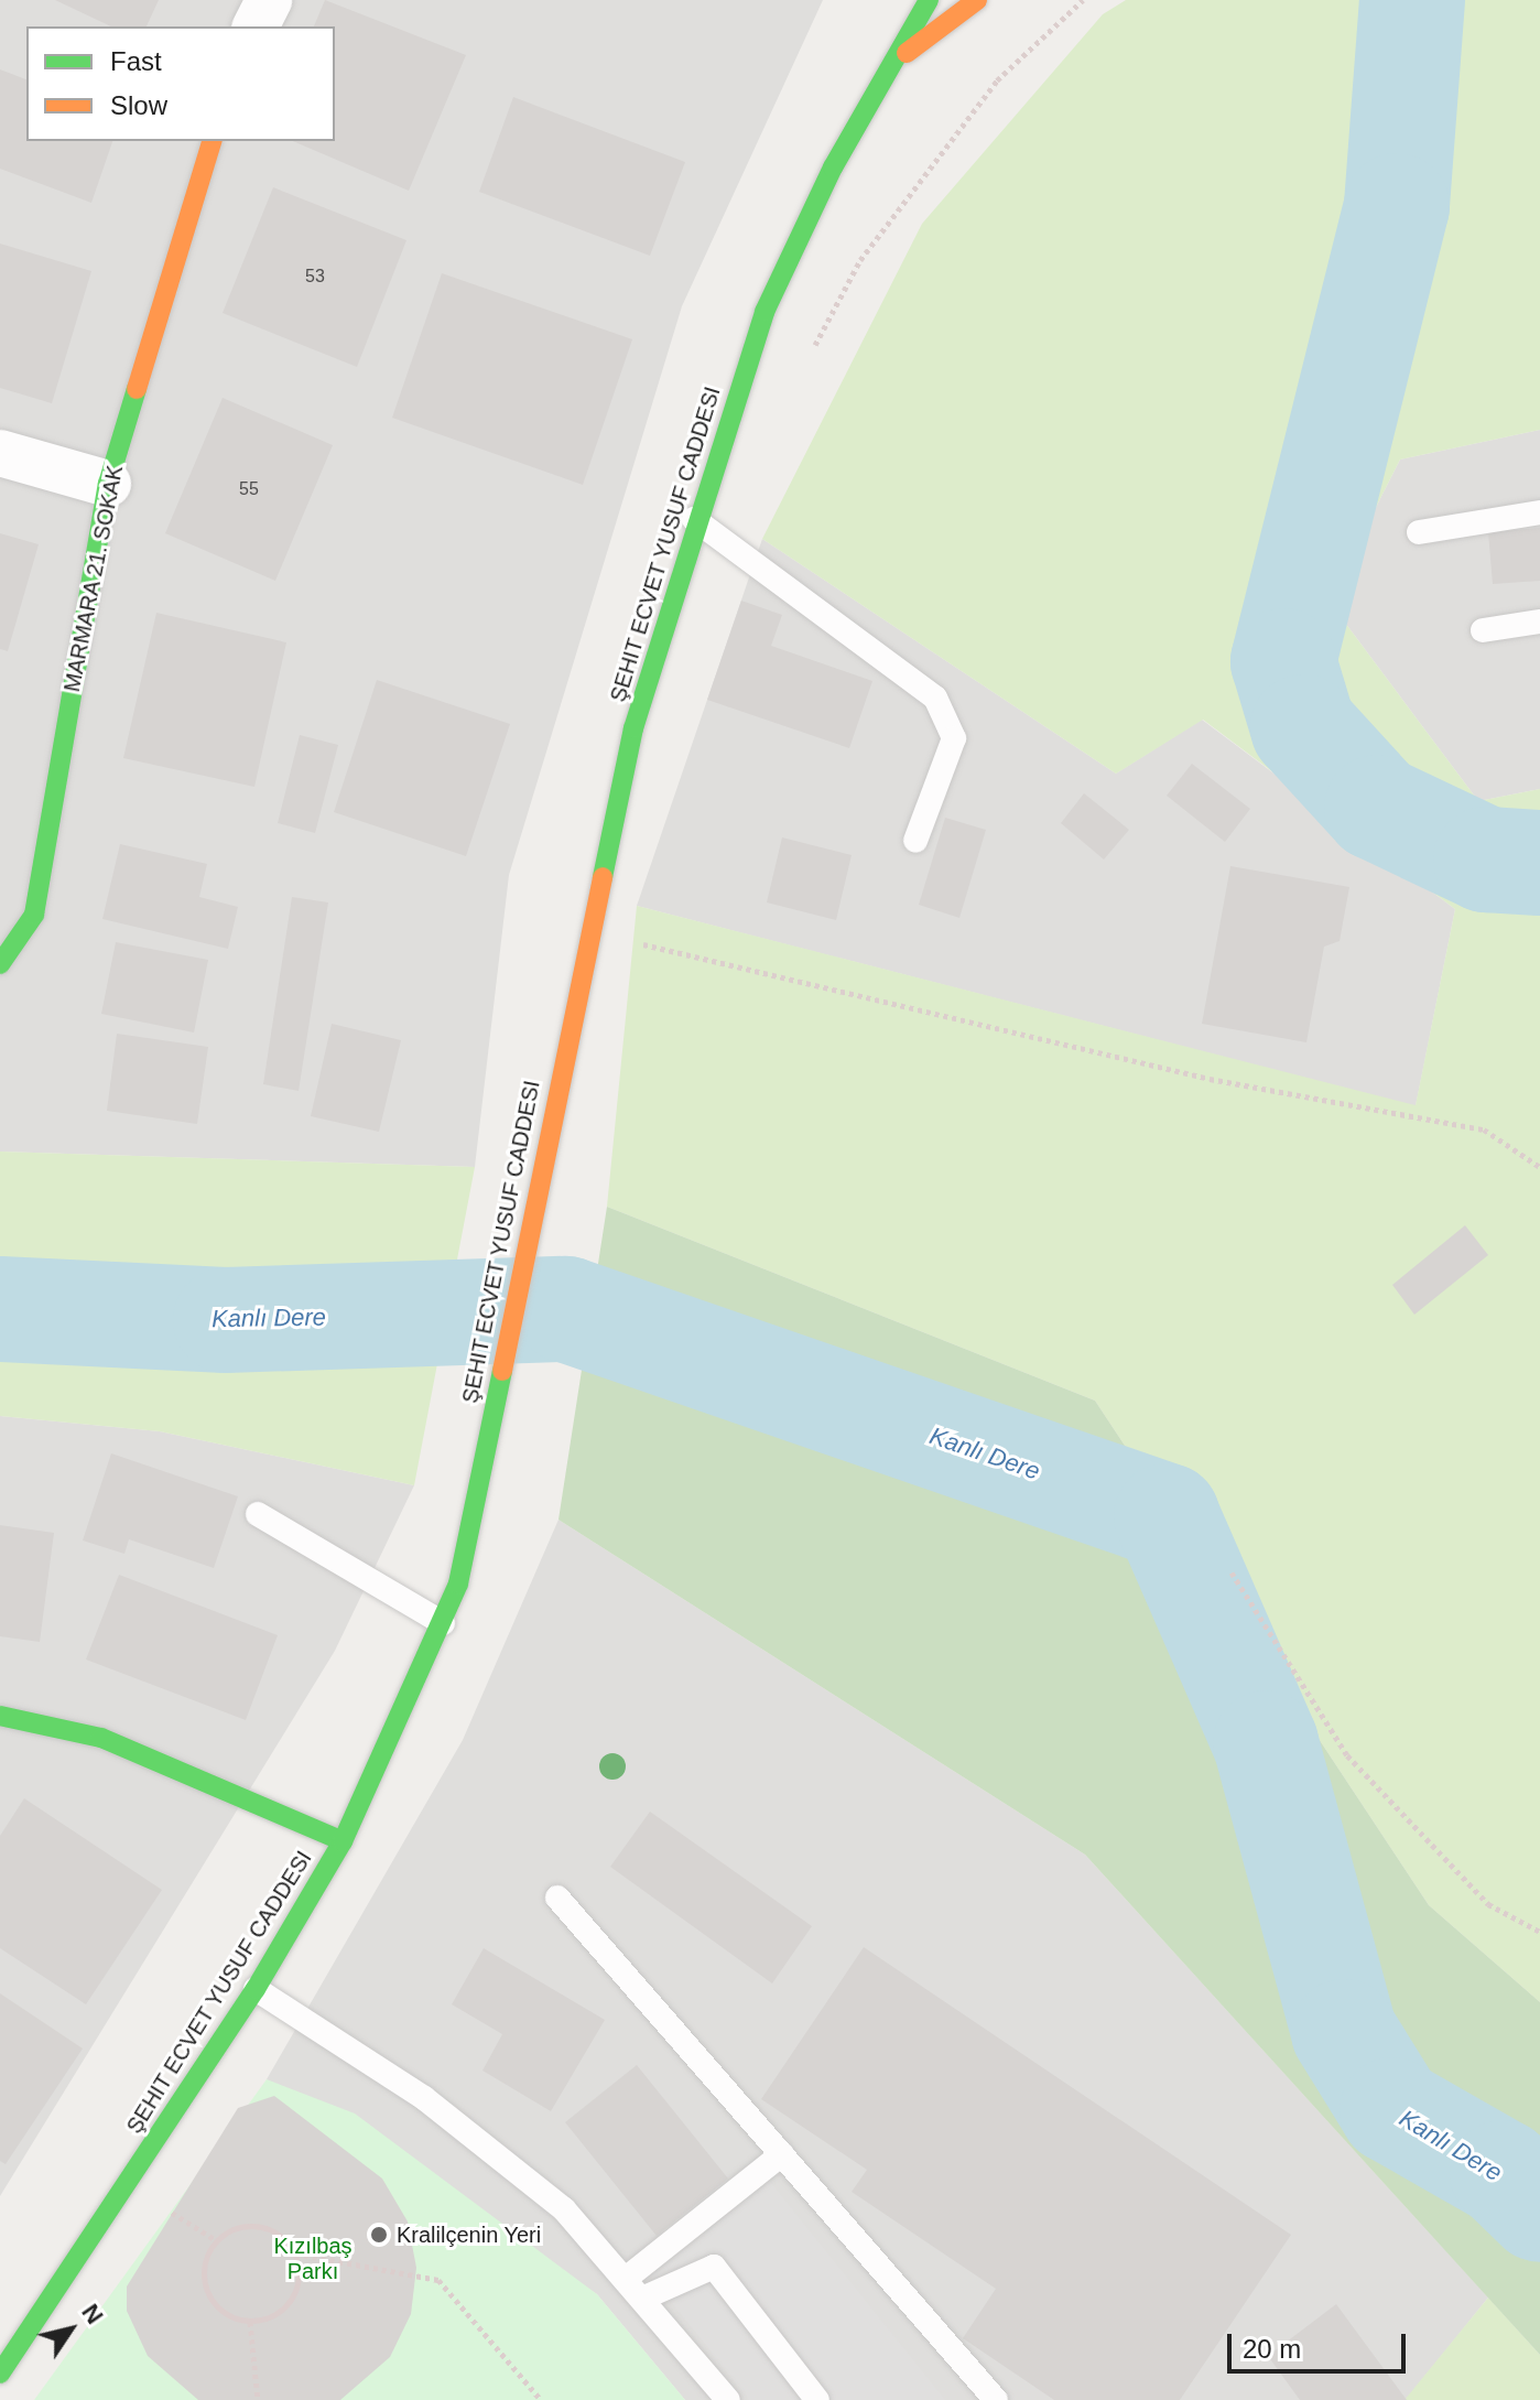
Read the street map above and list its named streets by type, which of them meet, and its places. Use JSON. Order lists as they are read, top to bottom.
{
  "streets": {
    "main road": ["ŞEHIT ECVET YUSUF CADDESI", "MARMARA 21. SOKAK"]
  },
  "water": ["Kanlı Dere"],
  "parks": ["Kızılbaş Parkı"],
  "places": ["Kralilçenin Yeri"],
  "house_numbers": ["53", "55"],
  "legend": ["Fast", "Slow"],
  "scale_bar": "20 m",
  "north": "top right"
}
